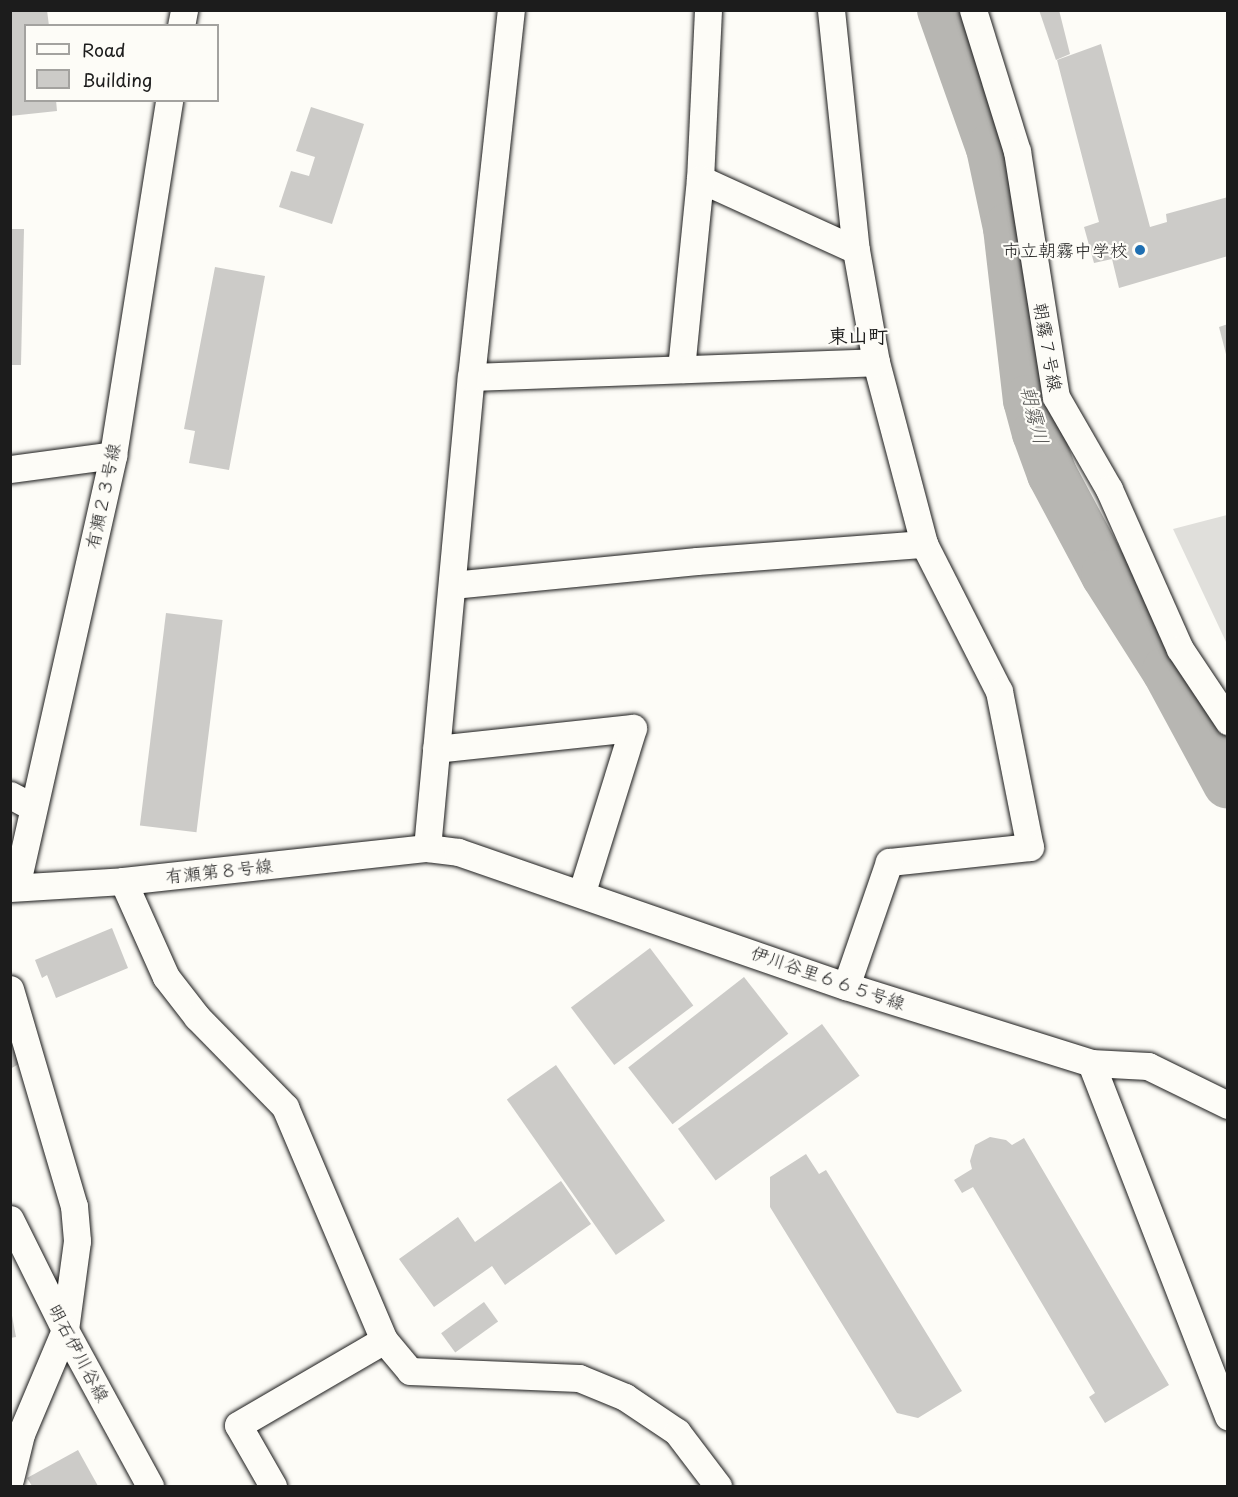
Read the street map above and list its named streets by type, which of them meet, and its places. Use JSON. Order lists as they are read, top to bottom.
{
  "streets": {
    "street": [
      "朝霧７号線",
      "有瀬２３号線",
      "有瀬第８号線",
      "伊川谷里６６５号線",
      "明石伊川谷線"
    ]
  },
  "crossings": [
    ["有瀬２３号線", "有瀬第８号線"],
    ["有瀬第８号線", "伊川谷里６６５号線"]
  ],
  "districts": ["東山町"],
  "water": ["朝霧川"],
  "places": ["市立朝霧中学校"],
  "legend": ["Road", "Building"]
}
